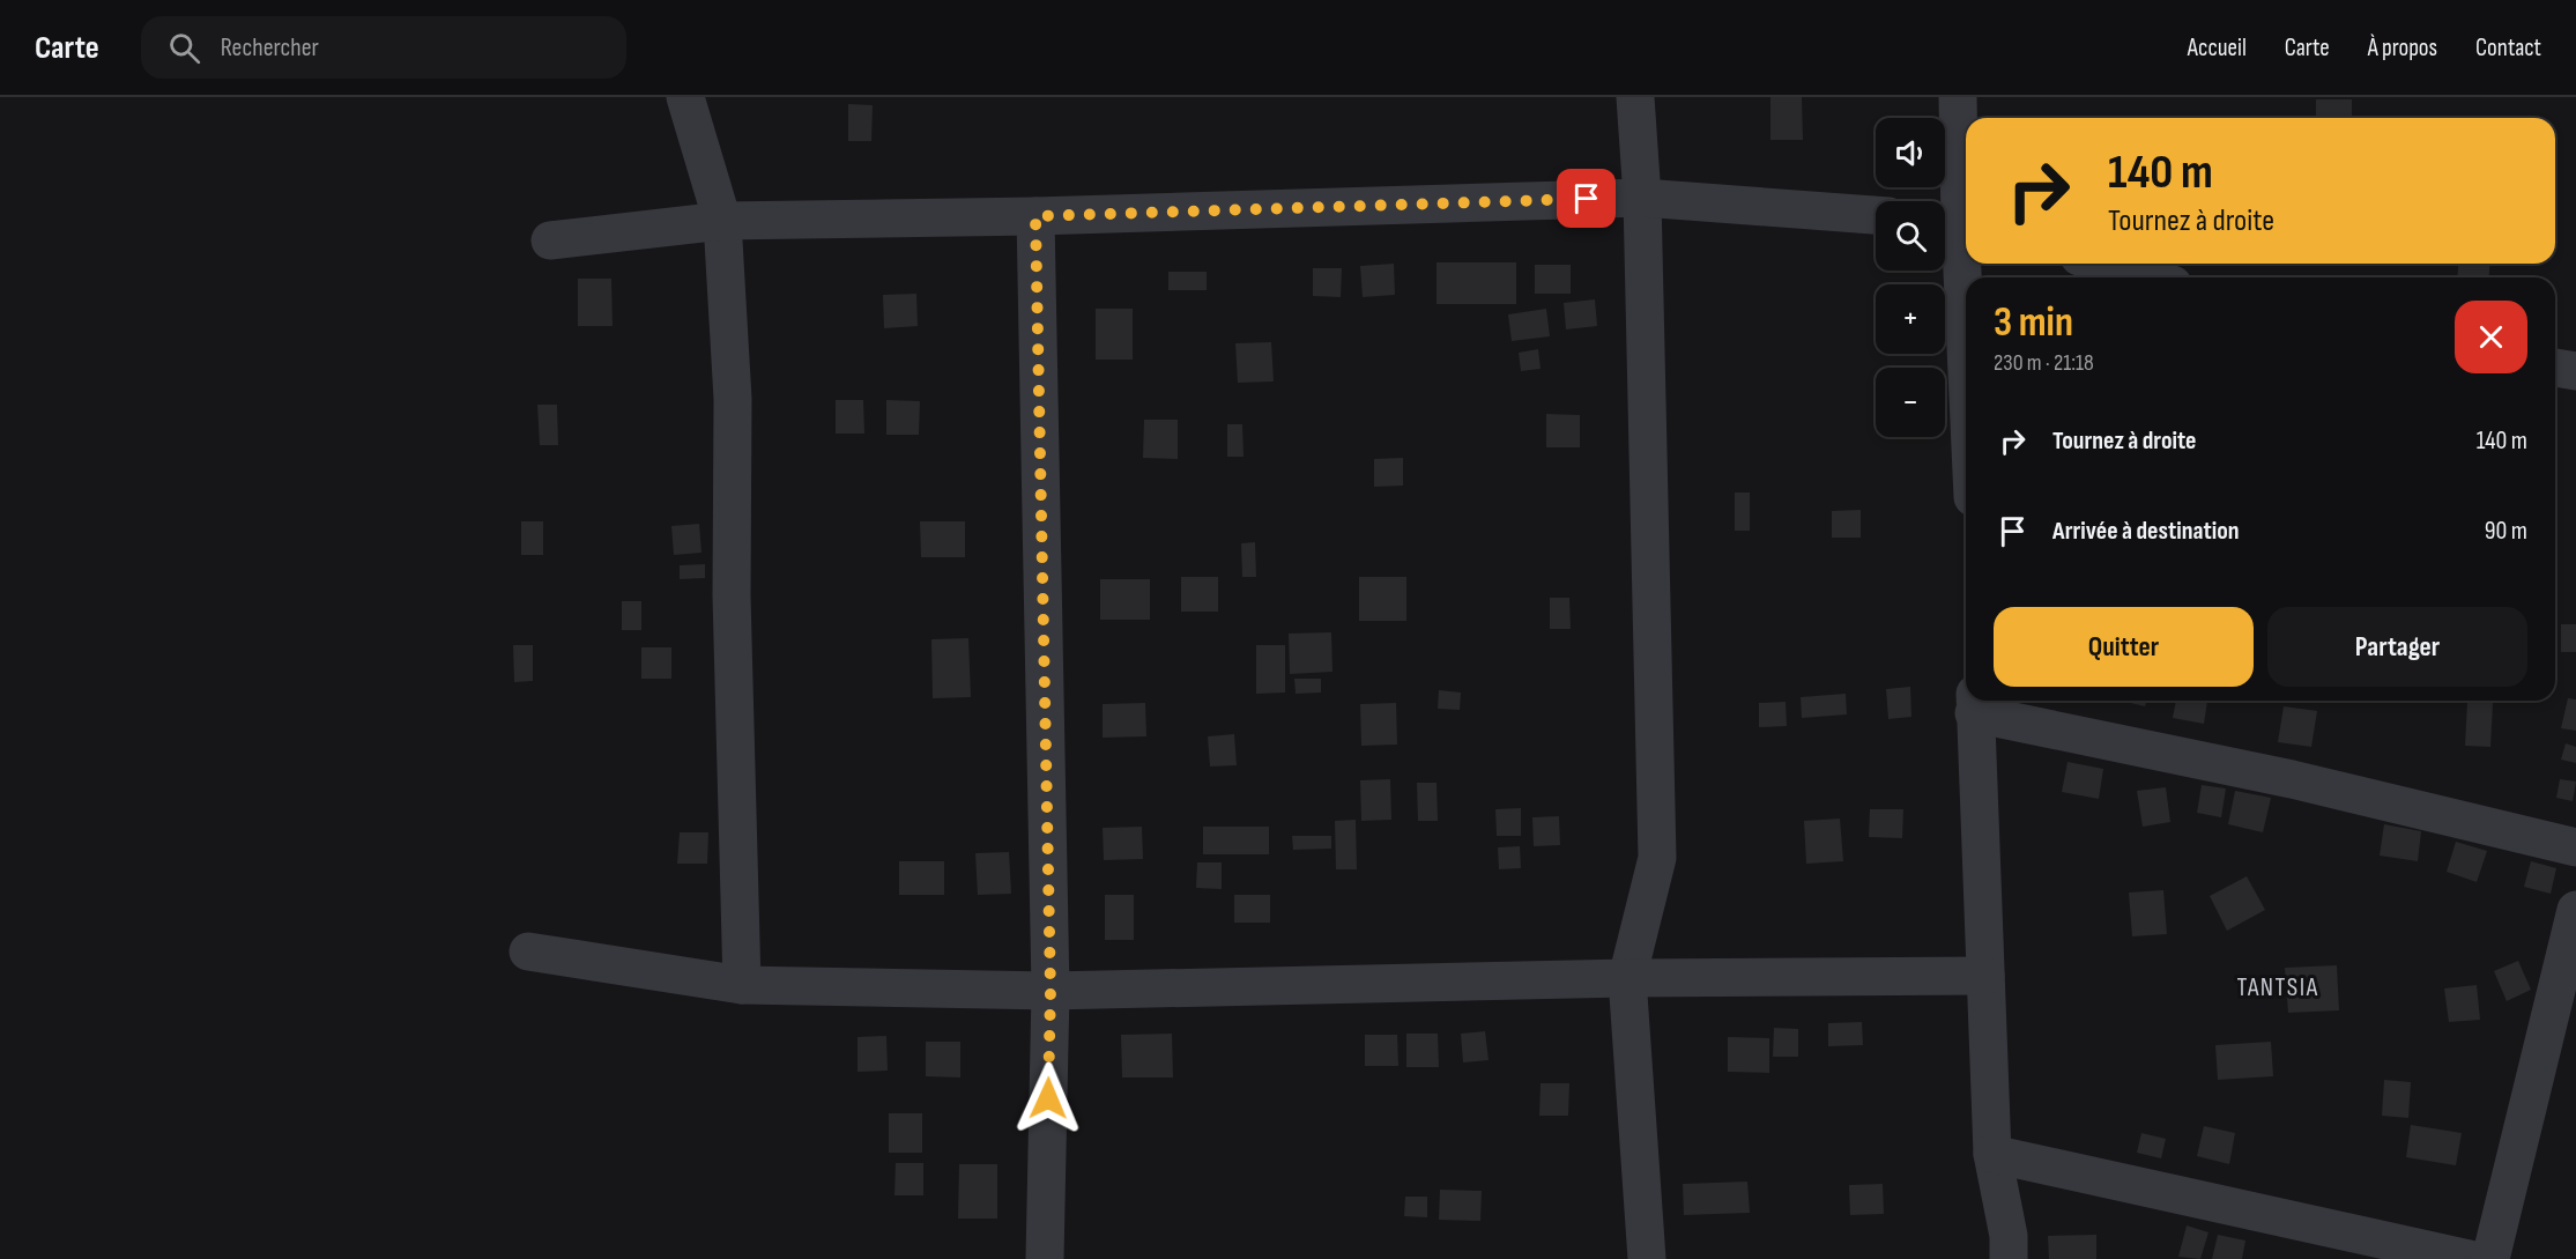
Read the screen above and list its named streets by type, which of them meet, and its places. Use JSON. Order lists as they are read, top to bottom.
{
  "districts": ["TANTSIA"],
  "page": {
    "header": "Carte",
    "search": "Rechercher",
    "nav": [
      "Accueil",
      "Carte",
      "À propos",
      "Contact"
    ],
    "map_buttons": ["+", "−"],
    "turn": ["140 m", "Tournez à droite"],
    "heading": ["3 min", "230 m · 21:18"],
    "list": [
      {
        "name": "Tournez à droite",
        "value": "140 m"
      },
      {
        "name": "Arrivée à destination",
        "value": "90 m"
      }
    ],
    "buttons": ["Quitter", "Partager"]
  }
}
